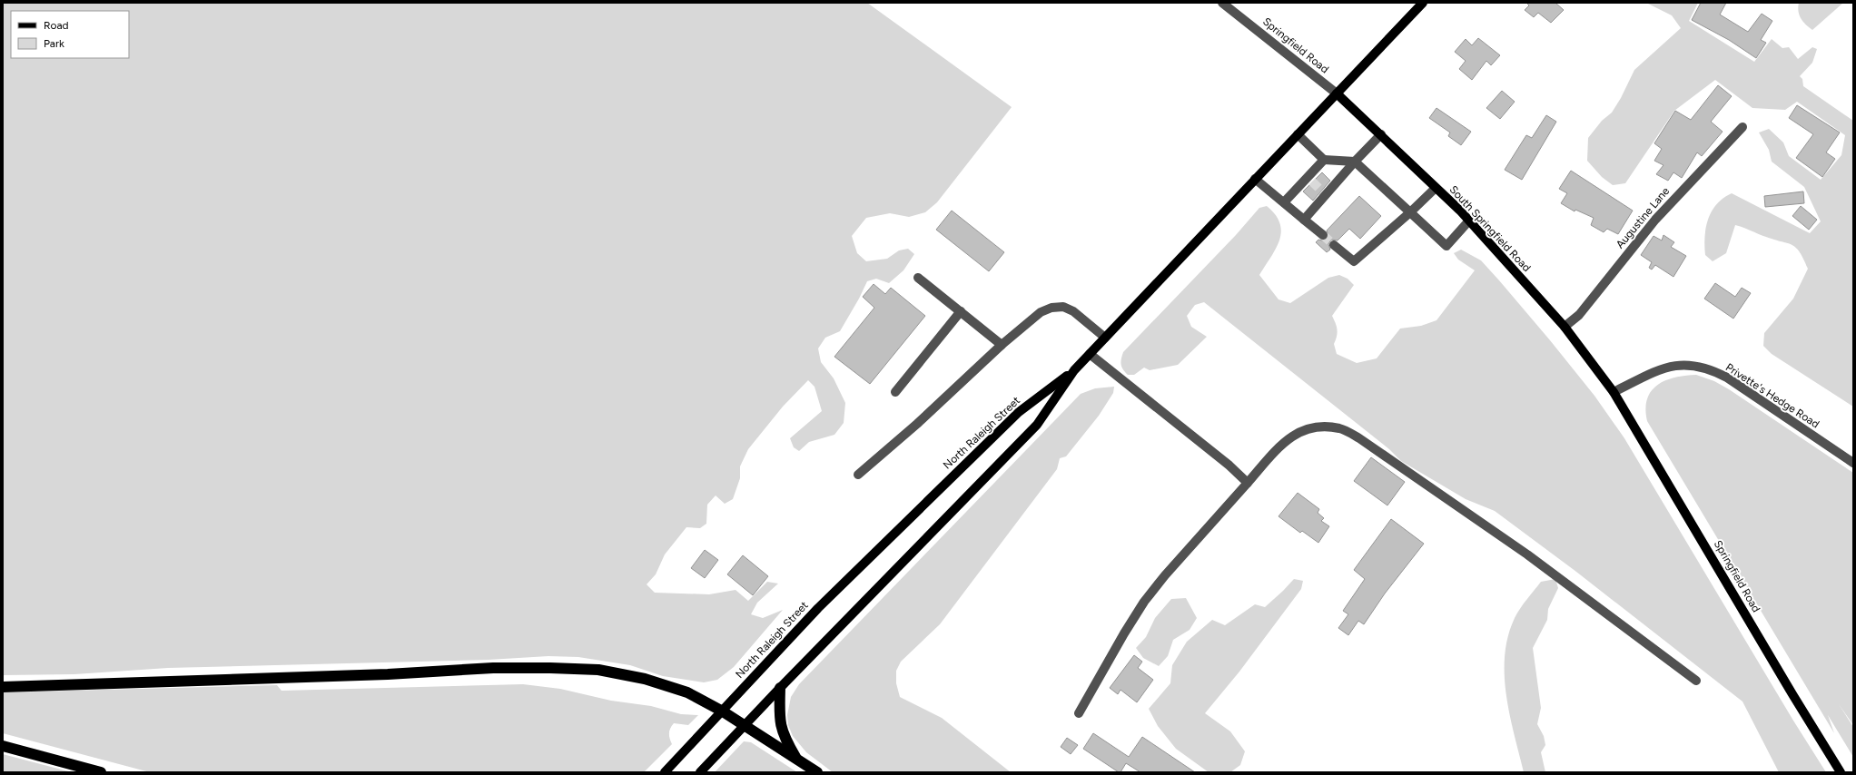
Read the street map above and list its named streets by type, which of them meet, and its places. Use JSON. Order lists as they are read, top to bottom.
{
  "streets": {
    "main road": ["Springfield Road", "South Springfield Road", "North Raleigh Street"],
    "street": ["Augustine Lane", "Privette's Hedge Road"]
  },
  "crossings": [
    ["Springfield Road", "South Springfield Road"],
    ["Springfield Road", "Privette's Hedge Road"],
    ["Augustine Lane", "South Springfield Road"],
    ["South Springfield Road", "Privette's Hedge Road"]
  ],
  "legend": ["Road", "Park"]
}
